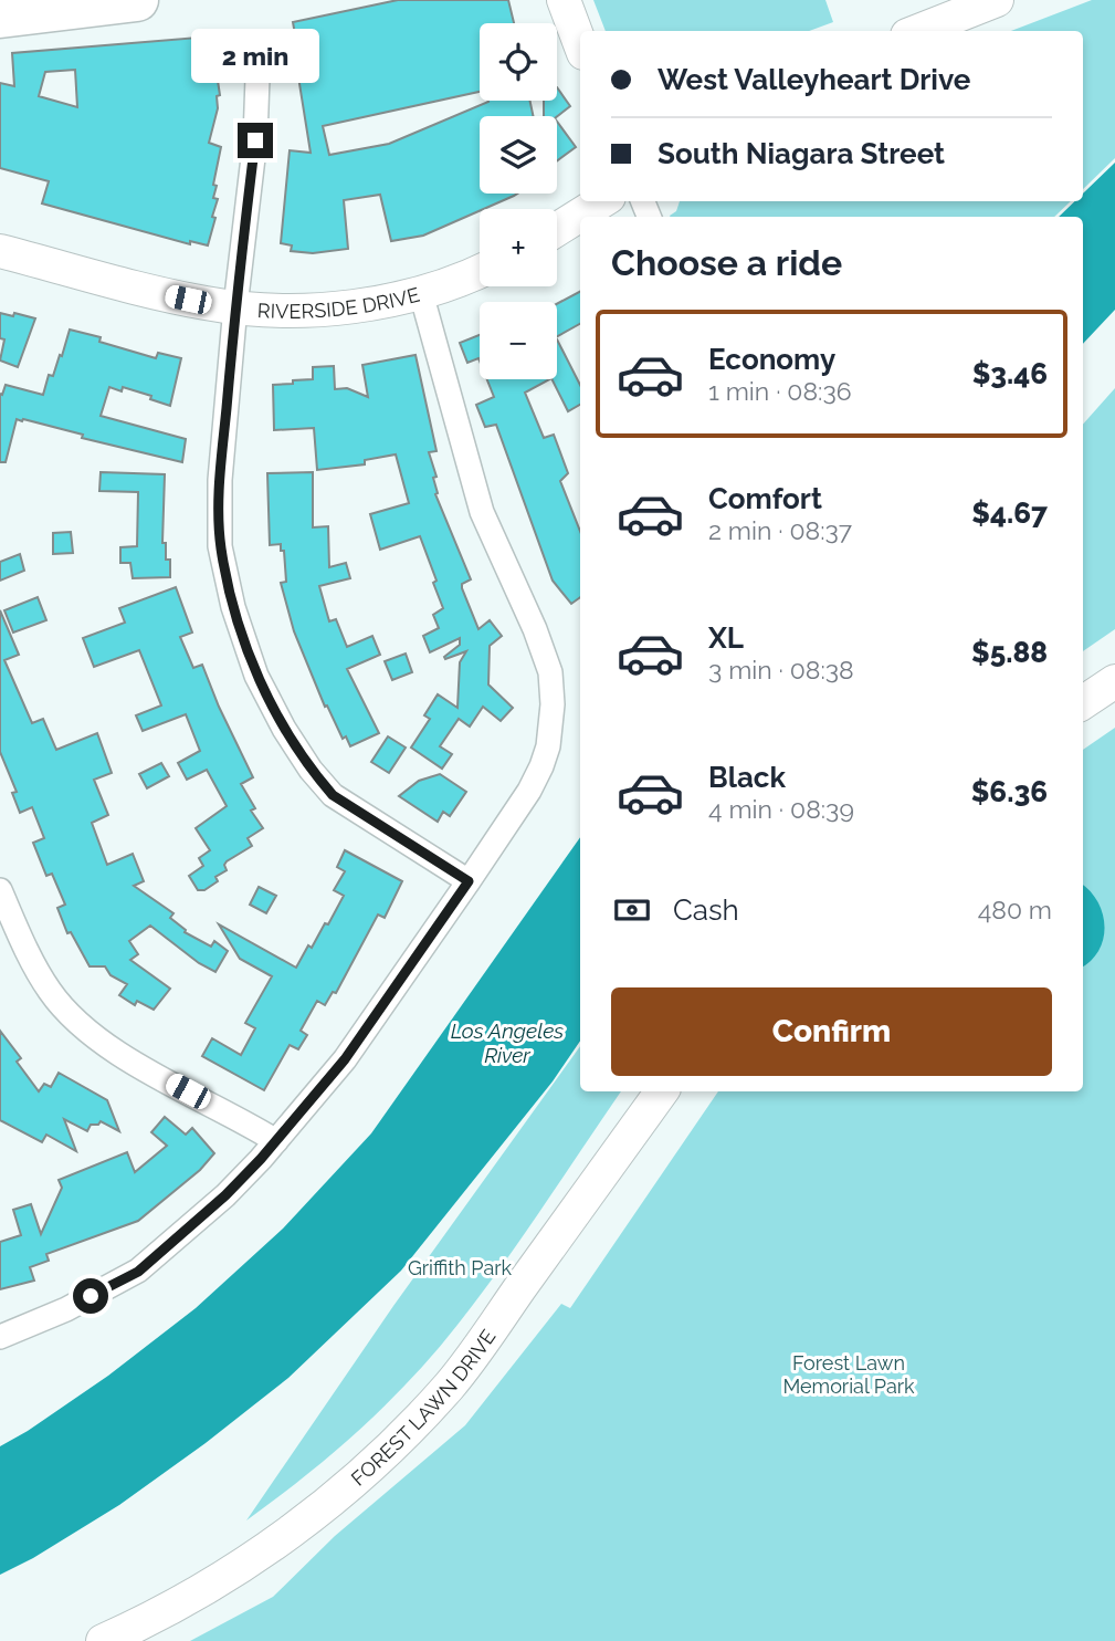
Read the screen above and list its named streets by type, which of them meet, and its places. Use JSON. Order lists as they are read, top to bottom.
{
  "streets": {
    "street": ["RIVERSIDE DRIVE", "FOREST LAWN DRIVE"]
  },
  "water": ["Los Angeles River"],
  "parks": ["Griffith Park", "Forest Lawn Memorial Park"],
  "page": {
    "map_buttons": ["+", "−"],
    "bubble": "2 min",
    "banner": ["West Valleyheart Drive", "South Niagara Street"],
    "heading": "Choose a ride",
    "list": [
      {
        "name": "Economy",
        "note": "1 min · 08:36",
        "value": "$3.46"
      },
      {
        "name": "Comfort",
        "note": "2 min · 08:37",
        "value": "$4.67"
      },
      {
        "name": "XL",
        "note": "3 min · 08:38",
        "value": "$5.88"
      },
      {
        "name": "Black",
        "note": "4 min · 08:39",
        "value": "$6.36"
      }
    ],
    "pay": ["Cash", "480 m"],
    "buttons": "Confirm"
  }
}
